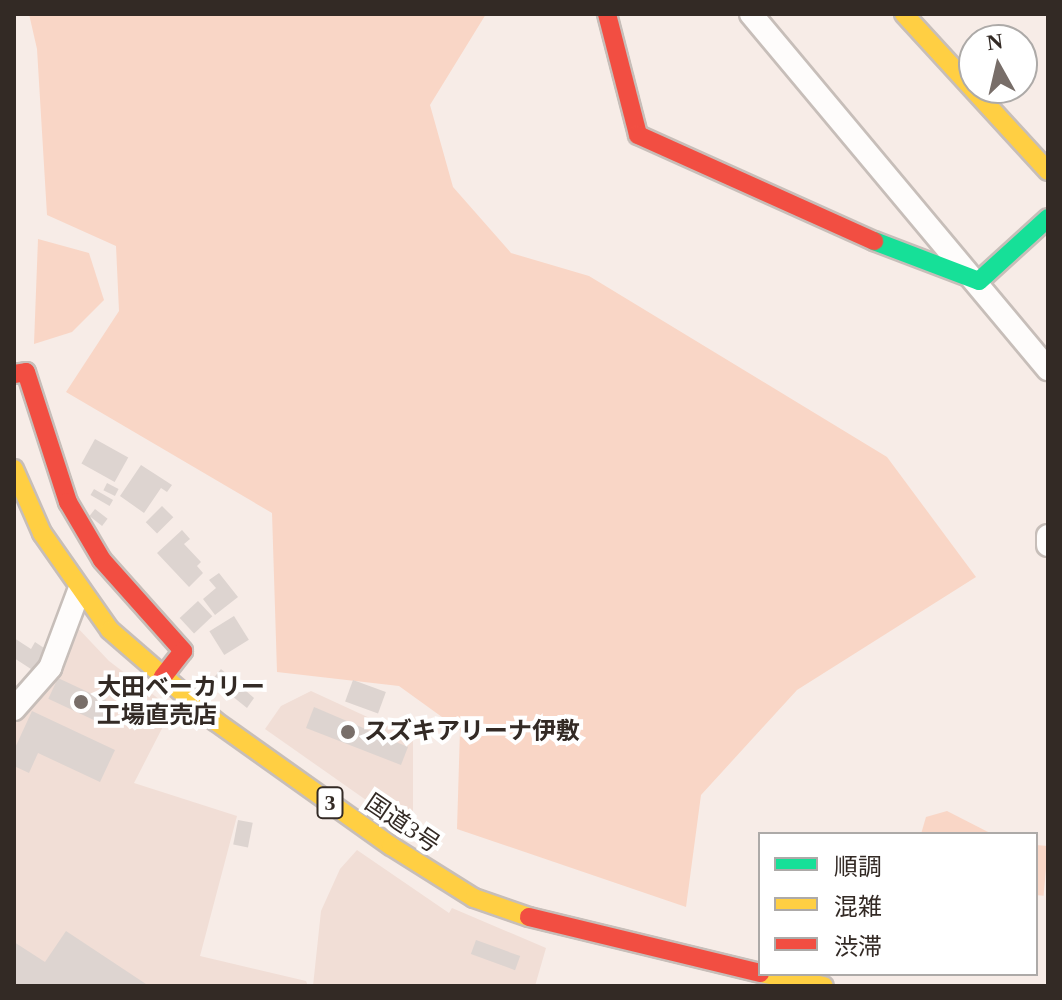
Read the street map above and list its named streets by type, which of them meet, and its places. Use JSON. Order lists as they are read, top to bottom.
{
  "streets": {
    "main road": ["3", "国道3号"]
  },
  "places": ["大田ベーカリー 工場直売店", "スズキアリーナ伊敷"],
  "legend": ["順調", "混雑", "渋滞"],
  "north": "top"
}
